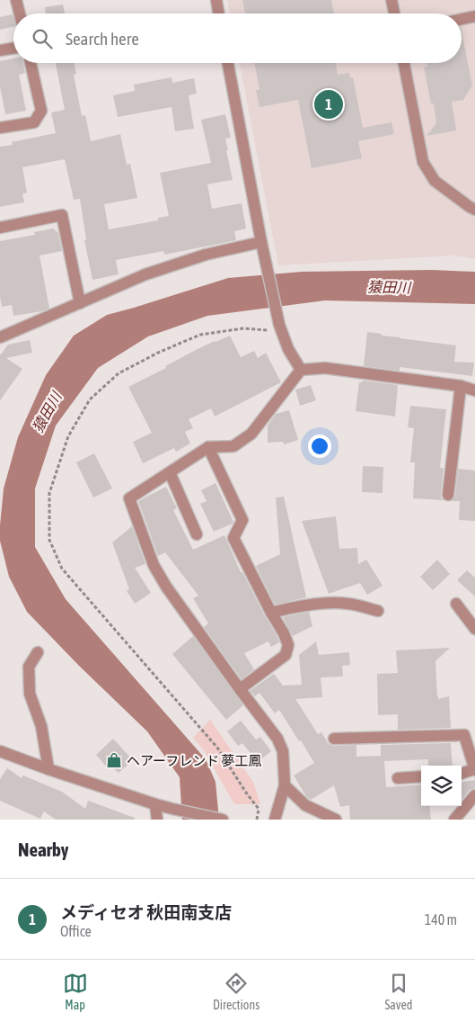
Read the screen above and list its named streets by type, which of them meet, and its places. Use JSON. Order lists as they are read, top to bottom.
{
  "water": ["猿田川"],
  "places": {
    "shop": ["ヘアーフレンド 夢工鳳"]
  },
  "page": {
    "search": "Search here",
    "pins": "1",
    "heading": "Nearby",
    "list": [
      {
        "mark": "1",
        "name": "メディセオ 秋田南支店",
        "note": "Office",
        "value": "140 m"
      }
    ],
    "nav": ["Map", "Directions", "Saved"]
  }
}
